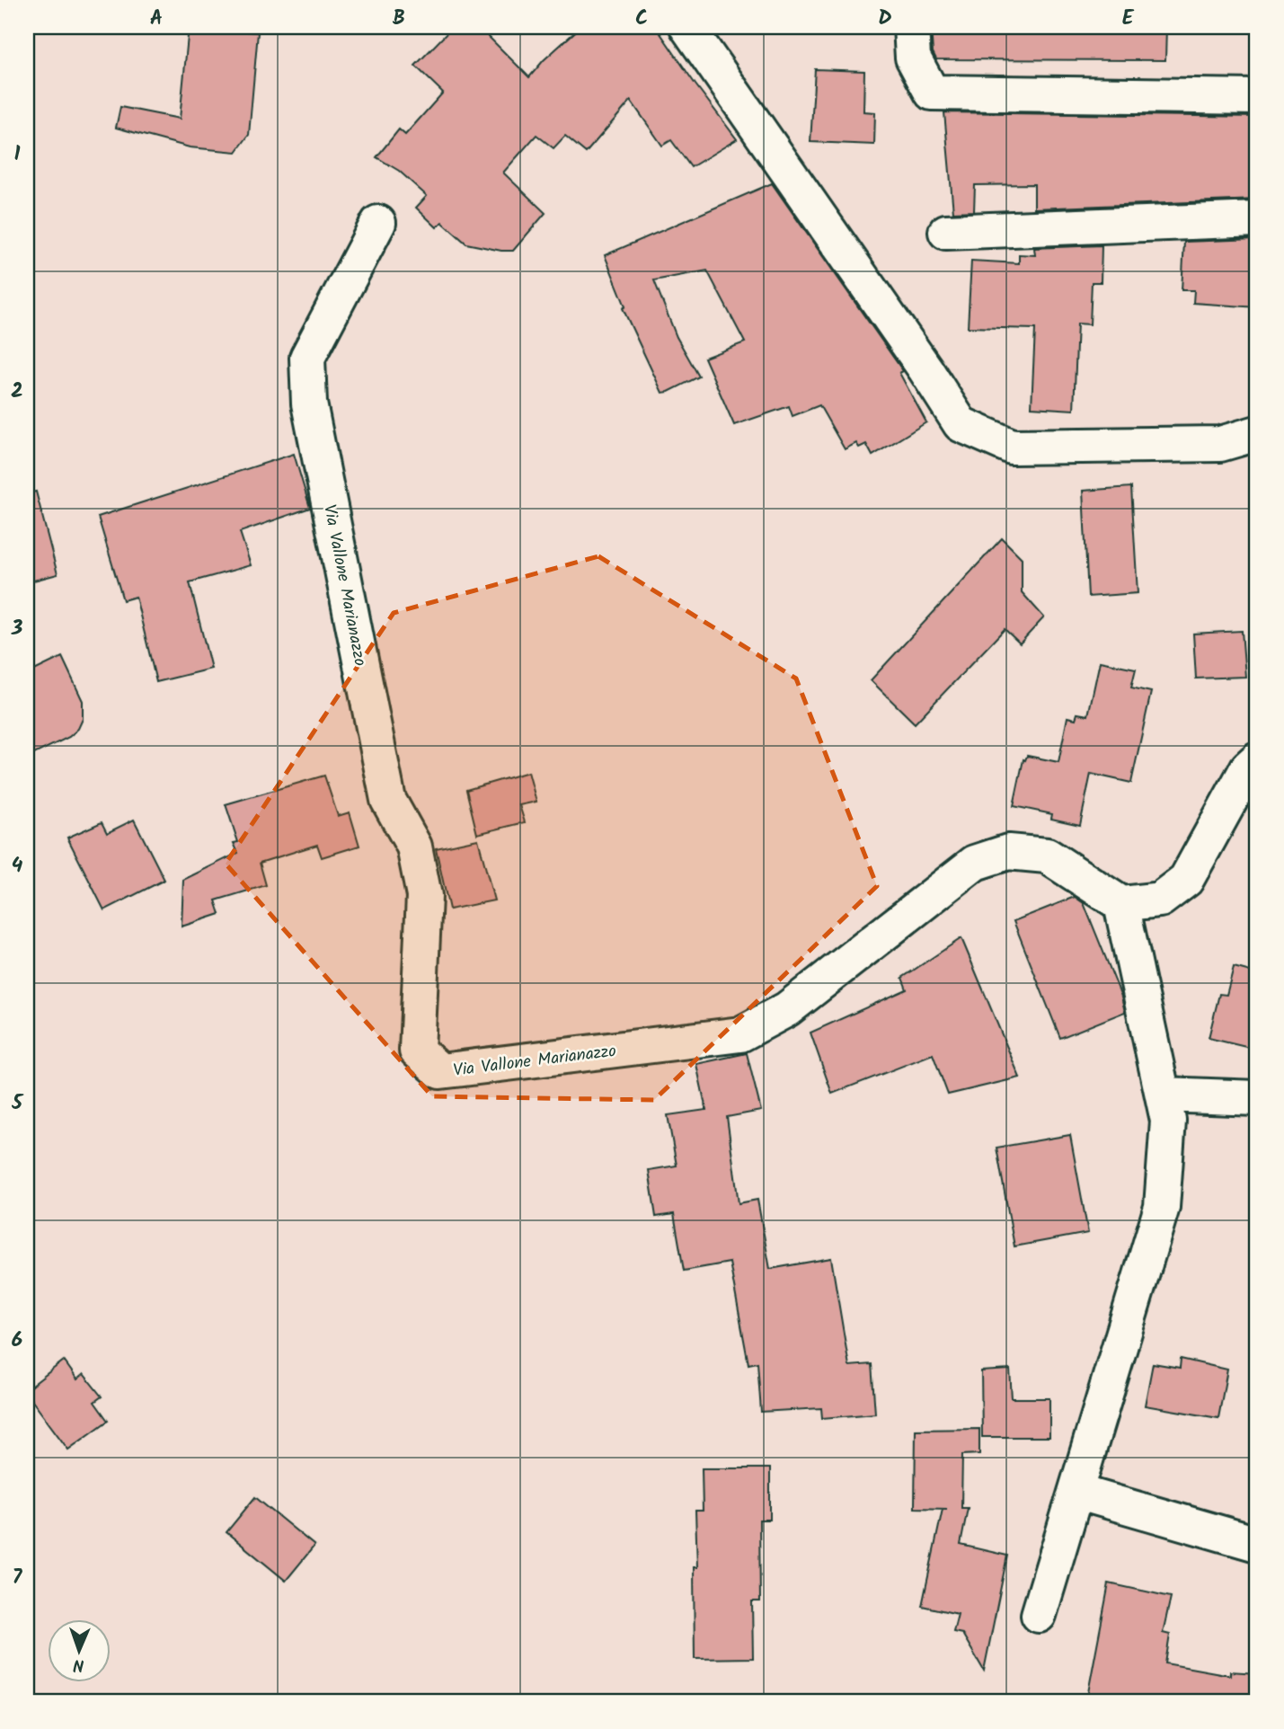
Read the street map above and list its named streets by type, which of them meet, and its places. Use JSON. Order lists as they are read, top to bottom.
{
  "streets": {
    "street": ["Via Vallone Marianazzo"]
  },
  "north": "bottom",
  "grid": {
    "columns": [
      "A",
      "B",
      "C",
      "D",
      "E"
    ],
    "rows": [
      "1",
      "2",
      "3",
      "4",
      "5",
      "6",
      "7"
    ]
  }
}
